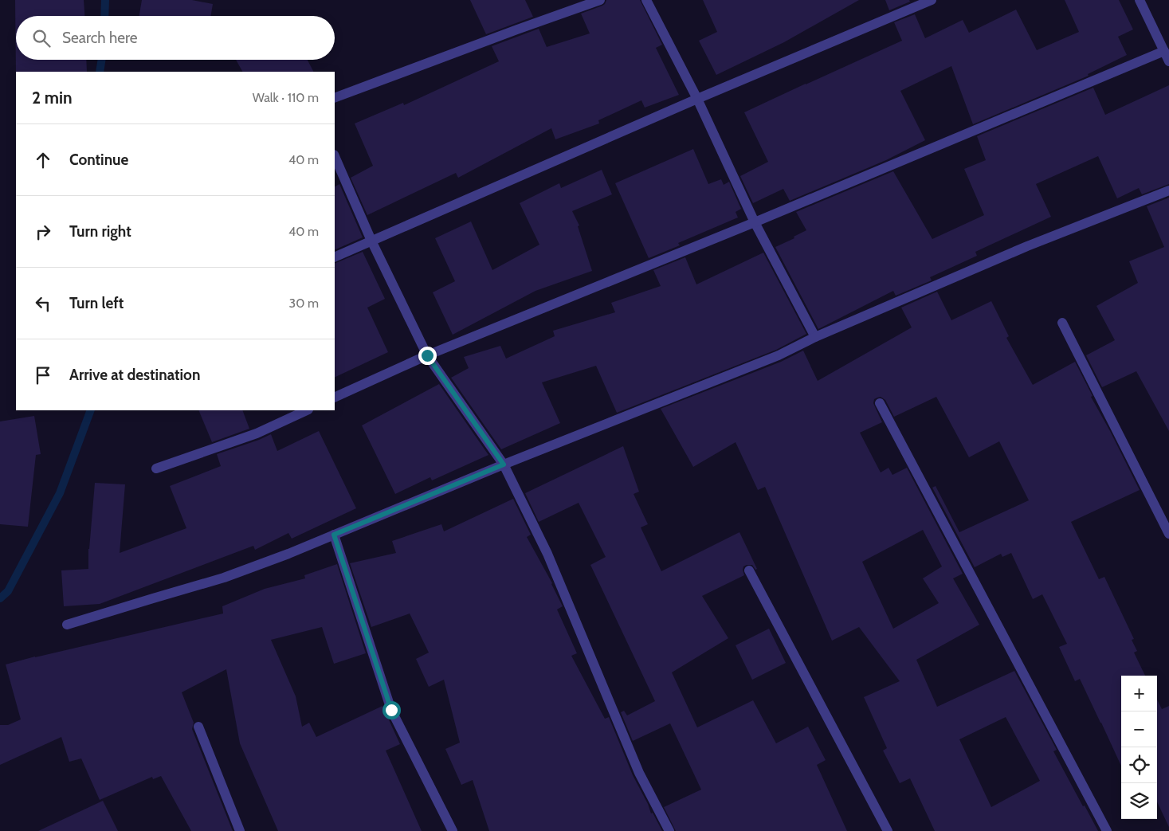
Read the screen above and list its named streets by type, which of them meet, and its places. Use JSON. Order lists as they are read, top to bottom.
{
  "page": {
    "search": "Search here",
    "heading": ["2 min", "Walk · 110 m"],
    "list": [
      ["Continue", "40 m"],
      ["Turn right", "40 m"],
      ["Turn left", "30 m"],
      "Arrive at destination"
    ],
    "map_buttons": ["+", "−"]
  }
}
